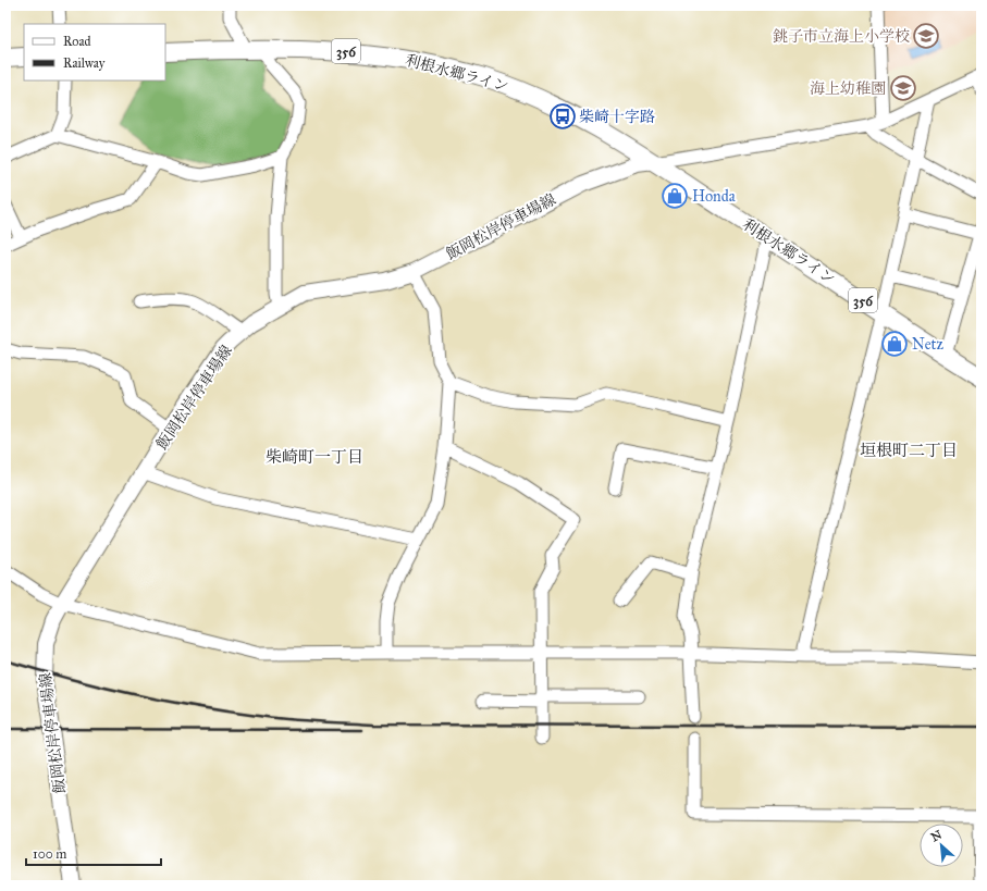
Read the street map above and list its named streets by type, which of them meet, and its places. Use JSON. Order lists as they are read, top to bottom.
{
  "streets": {
    "highway": ["356", "利根水郷ライン"],
    "main road": ["飯岡松岸停車場線"]
  },
  "crossings": [
    ["利根水郷ライン", "飯岡松岸停車場線"]
  ],
  "districts": ["垣根町二丁目", "柴崎町一丁目"],
  "places": {
    "school or university": ["銚子市立海上小学校", "海上幼稚園"],
    "bus stop": ["柴崎十字路"],
    "shop": ["Honda", "Netz"]
  },
  "legend": ["Road", "Railway"],
  "scale_bar": "100 m",
  "north": "top left"
}
